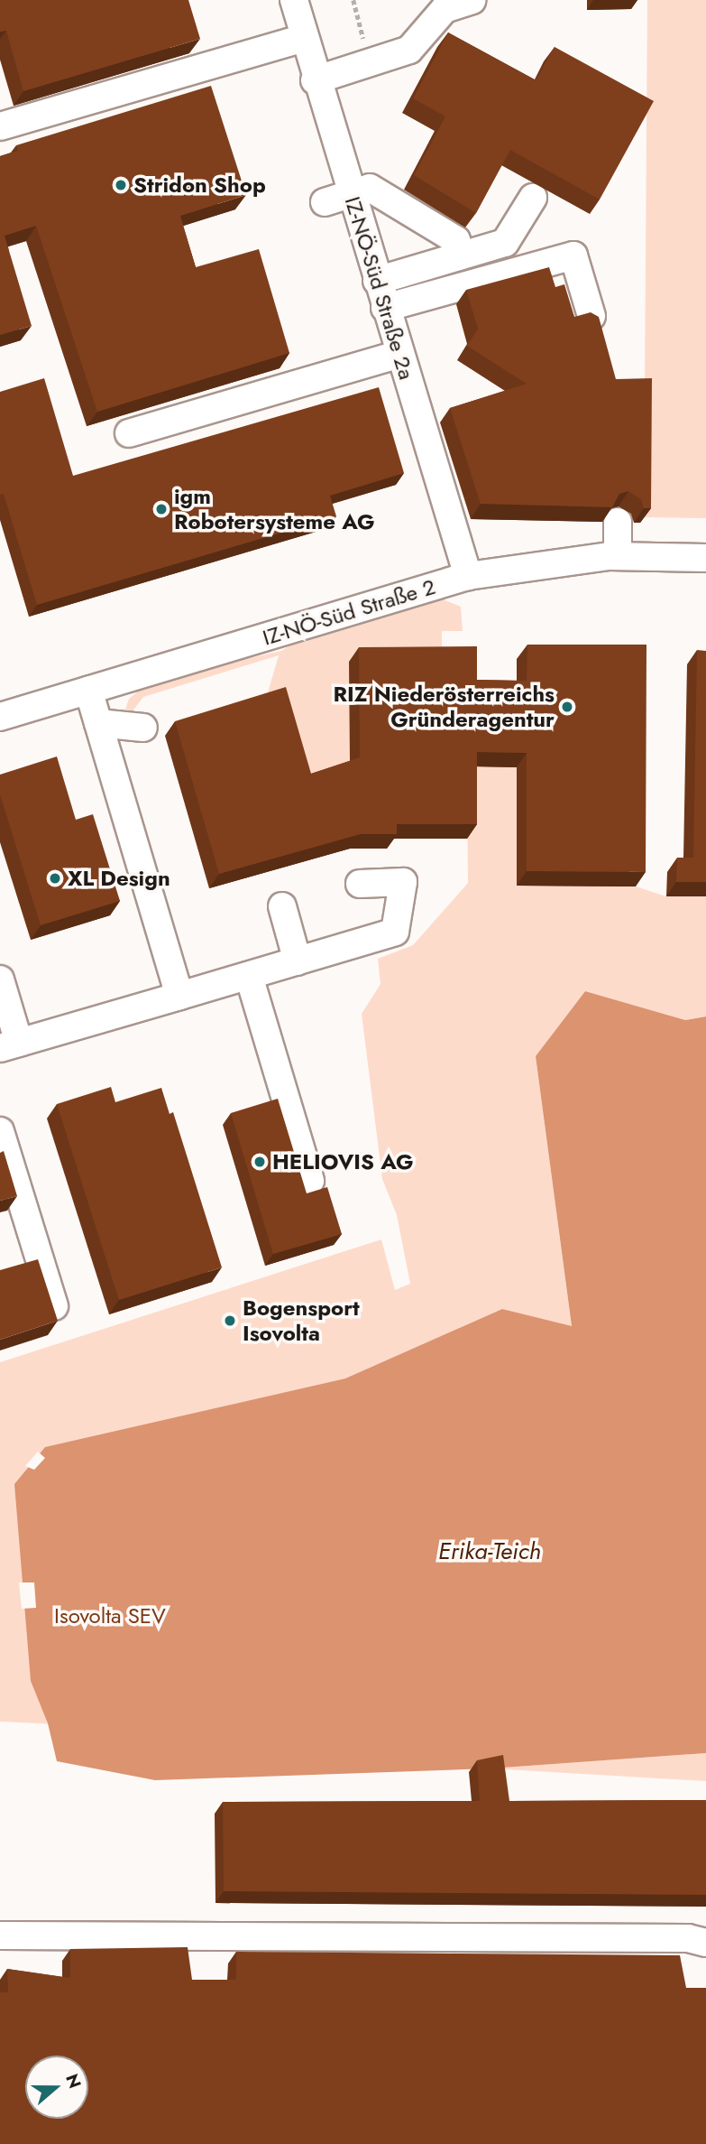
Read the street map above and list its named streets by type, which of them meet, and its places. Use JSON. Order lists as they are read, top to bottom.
{
  "streets": {
    "street": ["IZ-NÖ-Süd Straße 2a", "IZ-NÖ-Süd Straße 2"]
  },
  "crossings": [
    ["IZ-NÖ-Süd Straße 2a", "IZ-NÖ-Süd Straße 2"]
  ],
  "water": ["Erika-Teich"],
  "parks": ["Isovolta SEV"],
  "places": [
    "Stridon Shop",
    "igm Robotersysteme AG",
    "RIZ Niederösterreichs Gründeragentur",
    "XL Design",
    "HELIOVIS AG",
    "Bogensport Isovolta"
  ],
  "north": "right"
}
